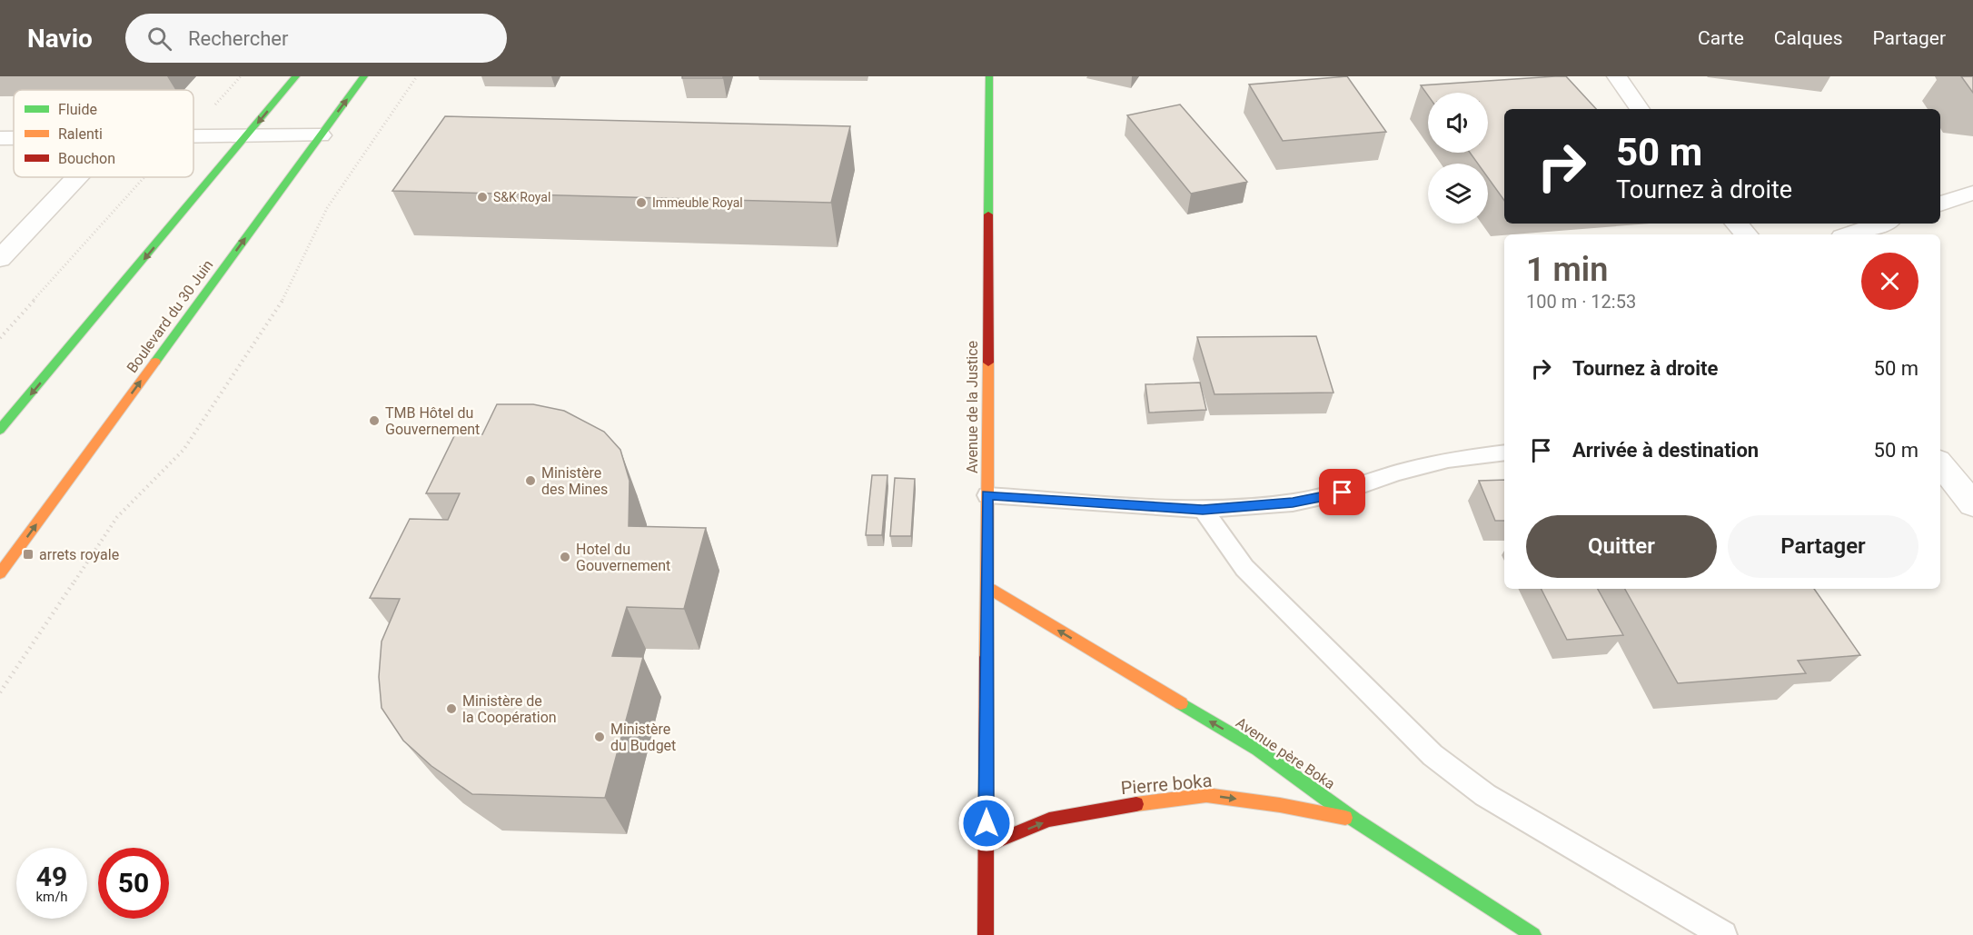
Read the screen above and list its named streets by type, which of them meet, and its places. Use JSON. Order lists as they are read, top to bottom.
{
  "streets": {
    "main road": [
      "Boulevard du 30 Juin",
      "Avenue de la Justice",
      "Avenue père Boka",
      "Pierre boka"
    ]
  },
  "crossings": [
    ["Avenue de la Justice", "Avenue père Boka"],
    ["Avenue de la Justice", "Pierre boka"],
    ["Avenue père Boka", "Pierre boka"]
  ],
  "one_way": ["Avenue père Boka", "Pierre boka"],
  "places": {
    "other": [
      "S&K Royal",
      "Immeuble Royal",
      "TMB Hôtel du Gouvernement",
      "Ministère des Mines",
      "Hotel du Gouvernement",
      "Ministère de la Coopération",
      "Ministère du Budget"
    ],
    "transit": ["arrets royale"]
  },
  "legend": ["Fluide", "Ralenti", "Bouchon"],
  "page": {
    "header": "Navio",
    "search": "Rechercher",
    "nav": ["Carte", "Calques", "Partager"],
    "turn": ["50 m", "Tournez à droite"],
    "heading": ["1 min", "100 m · 12:53"],
    "list": [
      {
        "name": "Tournez à droite",
        "value": "50 m"
      },
      {
        "name": "Arrivée à destination",
        "value": "50 m"
      }
    ],
    "buttons": ["Quitter", "Partager"],
    "speed": "49 km/h",
    "limit": "50"
  }
}
